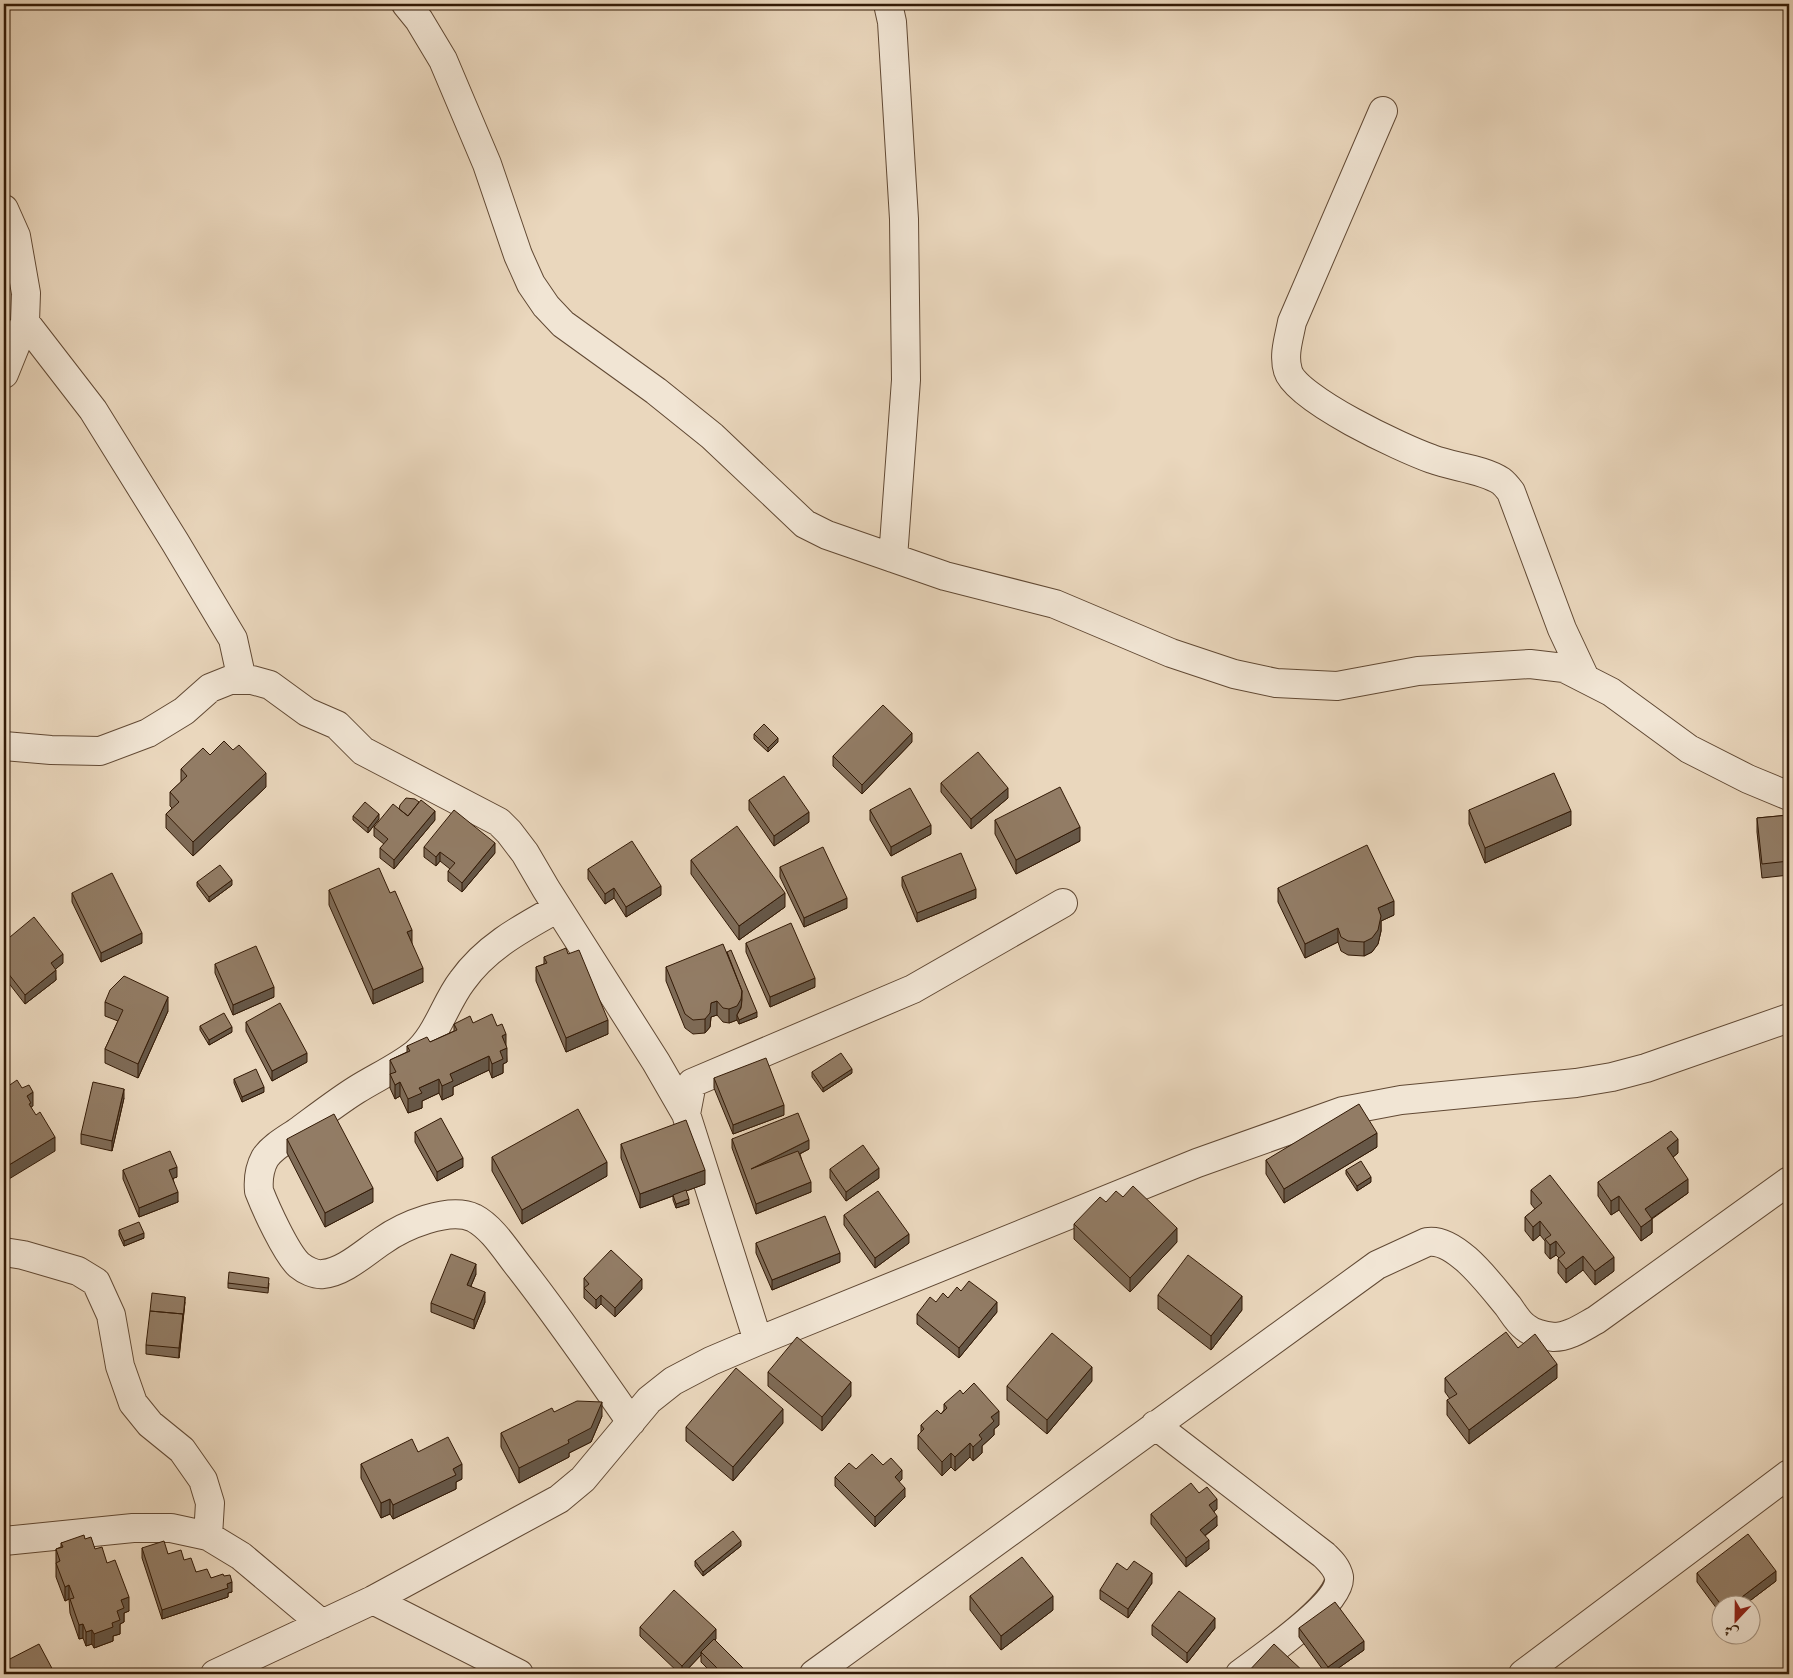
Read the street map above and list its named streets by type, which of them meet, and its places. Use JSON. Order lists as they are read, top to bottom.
{
  "north": "bottom"
}
